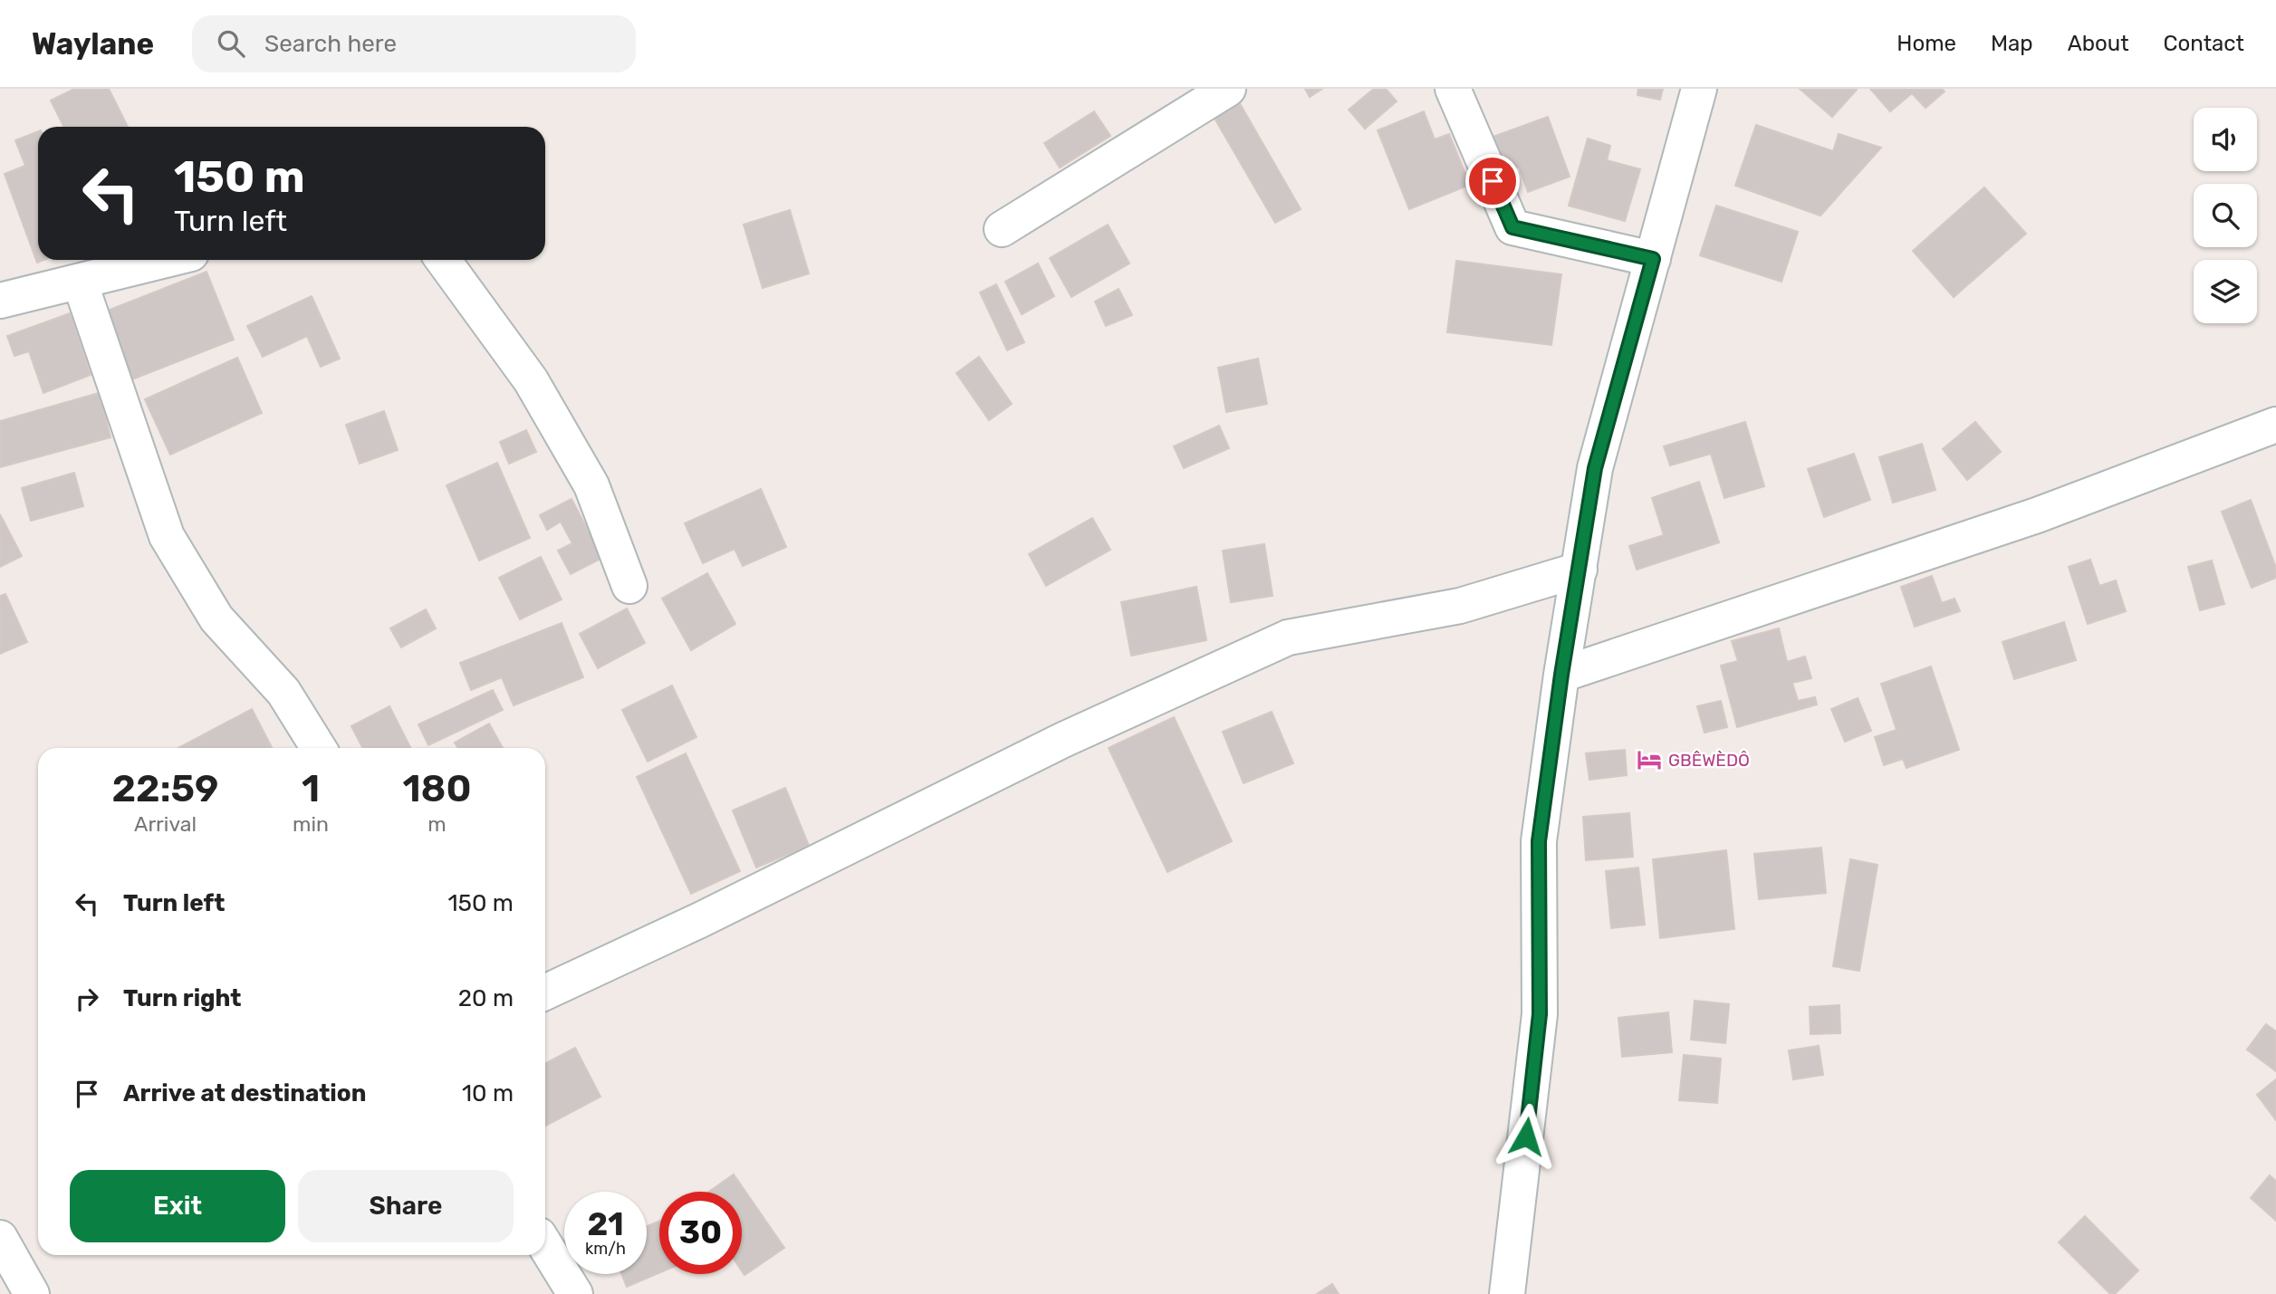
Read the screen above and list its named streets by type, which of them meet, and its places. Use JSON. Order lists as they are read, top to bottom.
{
  "places": {
    "hotel": ["GBÊWÈDÔ"]
  },
  "page": {
    "header": "Waylane",
    "search": "Search here",
    "nav": [
      "Home",
      "Map",
      "About",
      "Contact"
    ],
    "turn": ["150 m", "Turn left"],
    "eta": [
      "22:59",
      "Arrival",
      "1",
      "min",
      "180",
      "m"
    ],
    "list": [
      {
        "name": "Turn left",
        "value": "150 m"
      },
      {
        "name": "Turn right",
        "value": "20 m"
      },
      {
        "name": "Arrive at destination",
        "value": "10 m"
      }
    ],
    "buttons": ["Exit", "Share"],
    "speed": "21 km/h",
    "limit": "30"
  }
}
